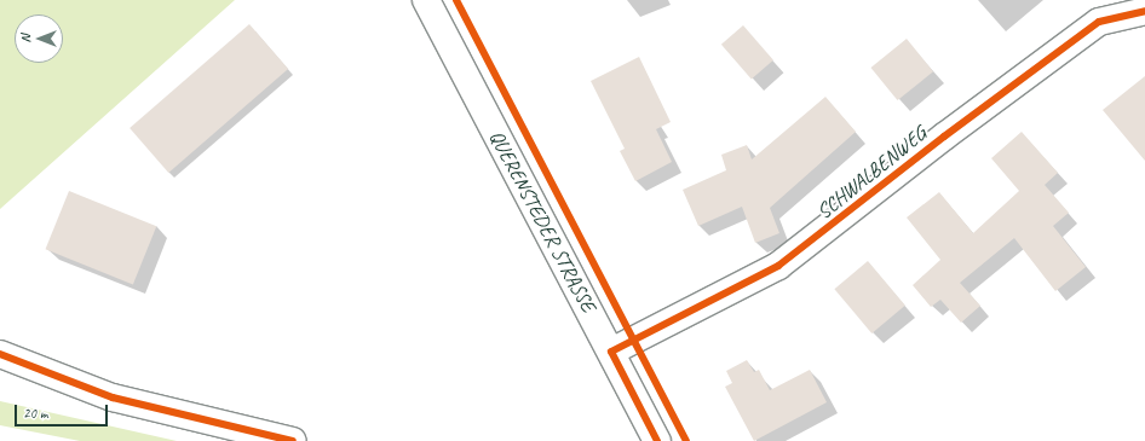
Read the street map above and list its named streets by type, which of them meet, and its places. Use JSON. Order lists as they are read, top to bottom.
{
  "streets": {
    "street": ["SCHWALBENWEG", "QUERENSTEDER STRASSE"]
  },
  "crossings": [
    ["SCHWALBENWEG", "QUERENSTEDER STRASSE"]
  ],
  "scale_bar": "20 m",
  "north": "left"
}
